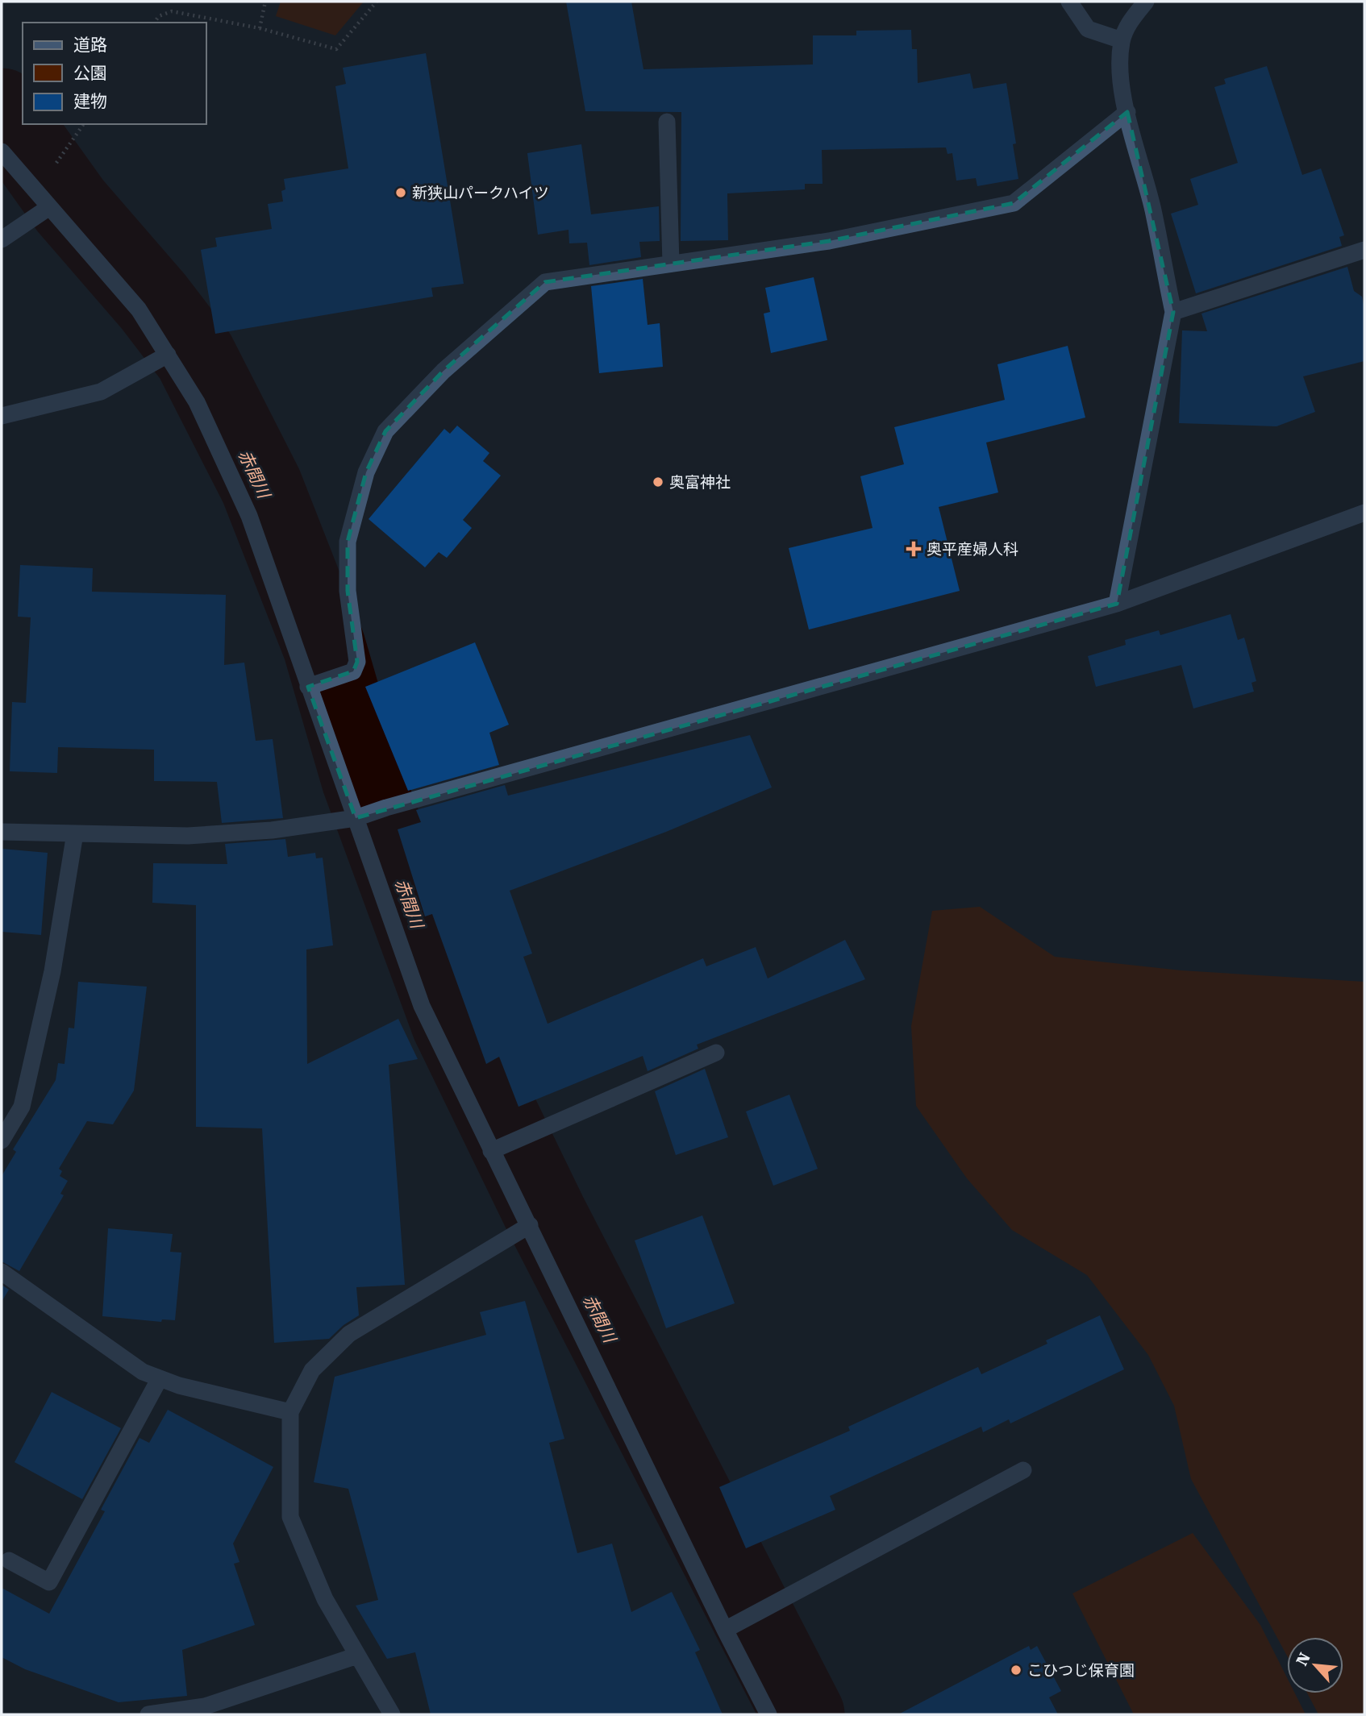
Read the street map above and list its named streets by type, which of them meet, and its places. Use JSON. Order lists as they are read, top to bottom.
{
  "water": ["赤間川"],
  "places": {
    "other": ["新狭山パークハイツ", "奥富神社", "こひつじ保育園"],
    "health": ["奥平産婦人科"]
  },
  "legend": ["道路", "公園", "建物"],
  "north": "top left"
}
